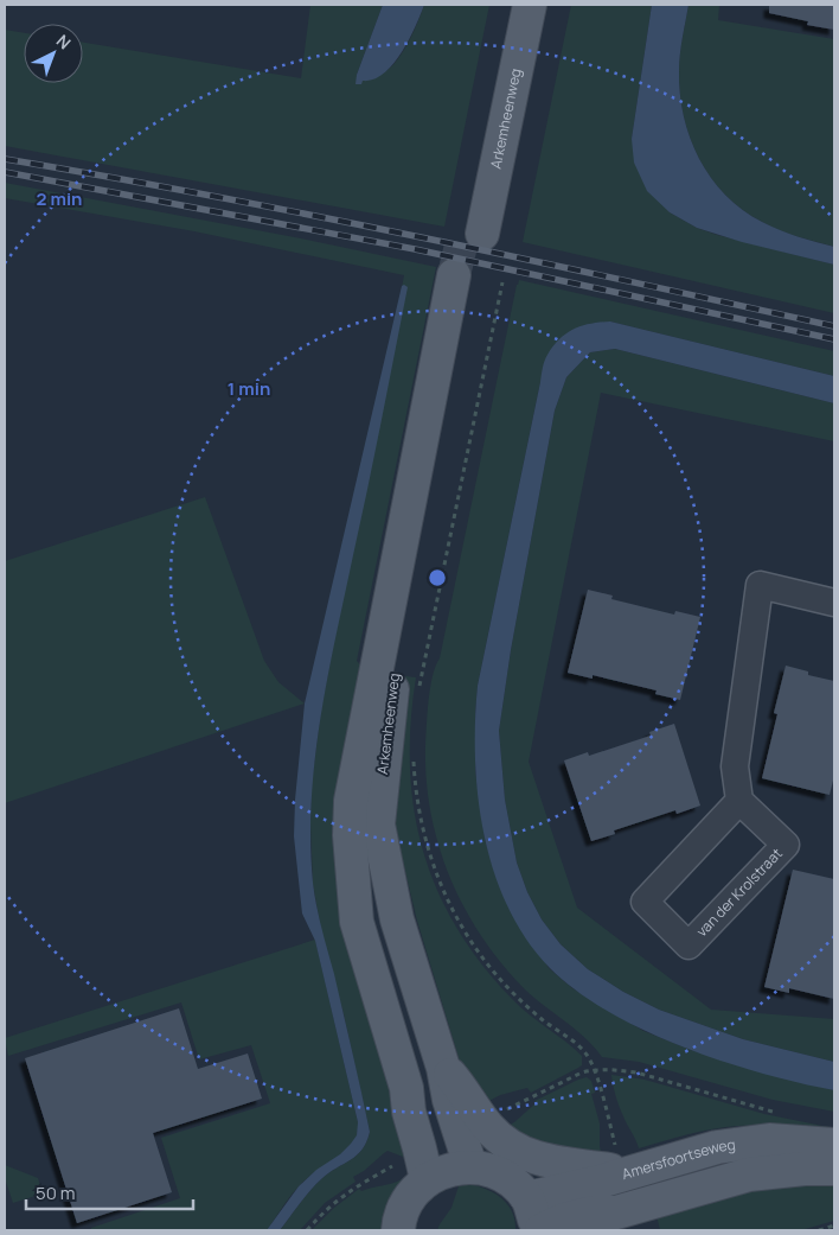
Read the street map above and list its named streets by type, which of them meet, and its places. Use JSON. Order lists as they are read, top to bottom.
{
  "streets": {
    "main road": ["Arkemheenweg", "Amersfoortseweg"],
    "street": ["van der Krolstraat"]
  },
  "crossings": [
    ["Arkemheenweg", "Amersfoortseweg"]
  ],
  "scale_bar": "50 m",
  "north": "top right",
  "rings": ["2 min", "1 min"]
}
